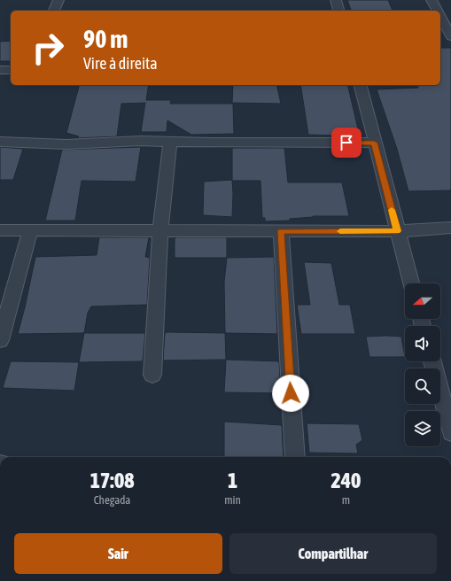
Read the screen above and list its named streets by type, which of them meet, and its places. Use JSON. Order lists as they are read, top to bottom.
{
  "north": "left",
  "page": {
    "turn": ["90 m", "Vire à direita"],
    "eta": [
      "17:08",
      "Chegada",
      "1",
      "min",
      "240",
      "m"
    ],
    "buttons": ["Sair", "Compartilhar"]
  }
}
